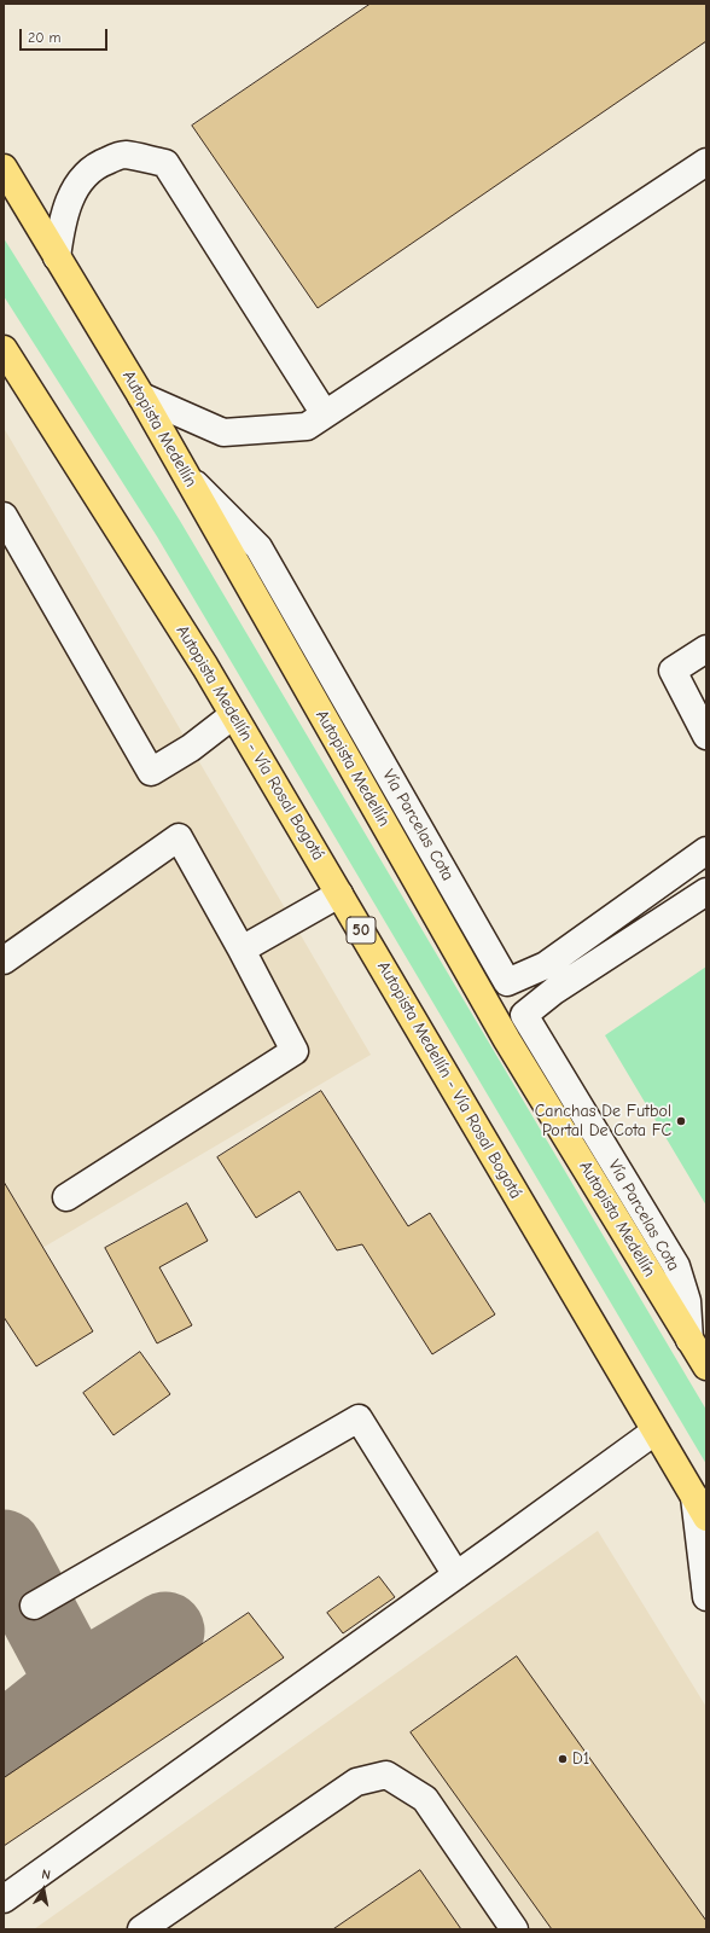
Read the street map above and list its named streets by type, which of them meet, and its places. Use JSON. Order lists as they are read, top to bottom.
{
  "streets": {
    "highway": ["Autopista Medellín", "Autopista Medellín - Vía Rosal Bogotá", "50"],
    "street": ["Vía Parcelas Cota"]
  },
  "crossings": [
    ["Autopista Medellín", "Vía Parcelas Cota"]
  ],
  "places": ["Canchas De Futbol Portal De Cota FC", "D1"],
  "scale_bar": "20 m",
  "north": "top"
}
